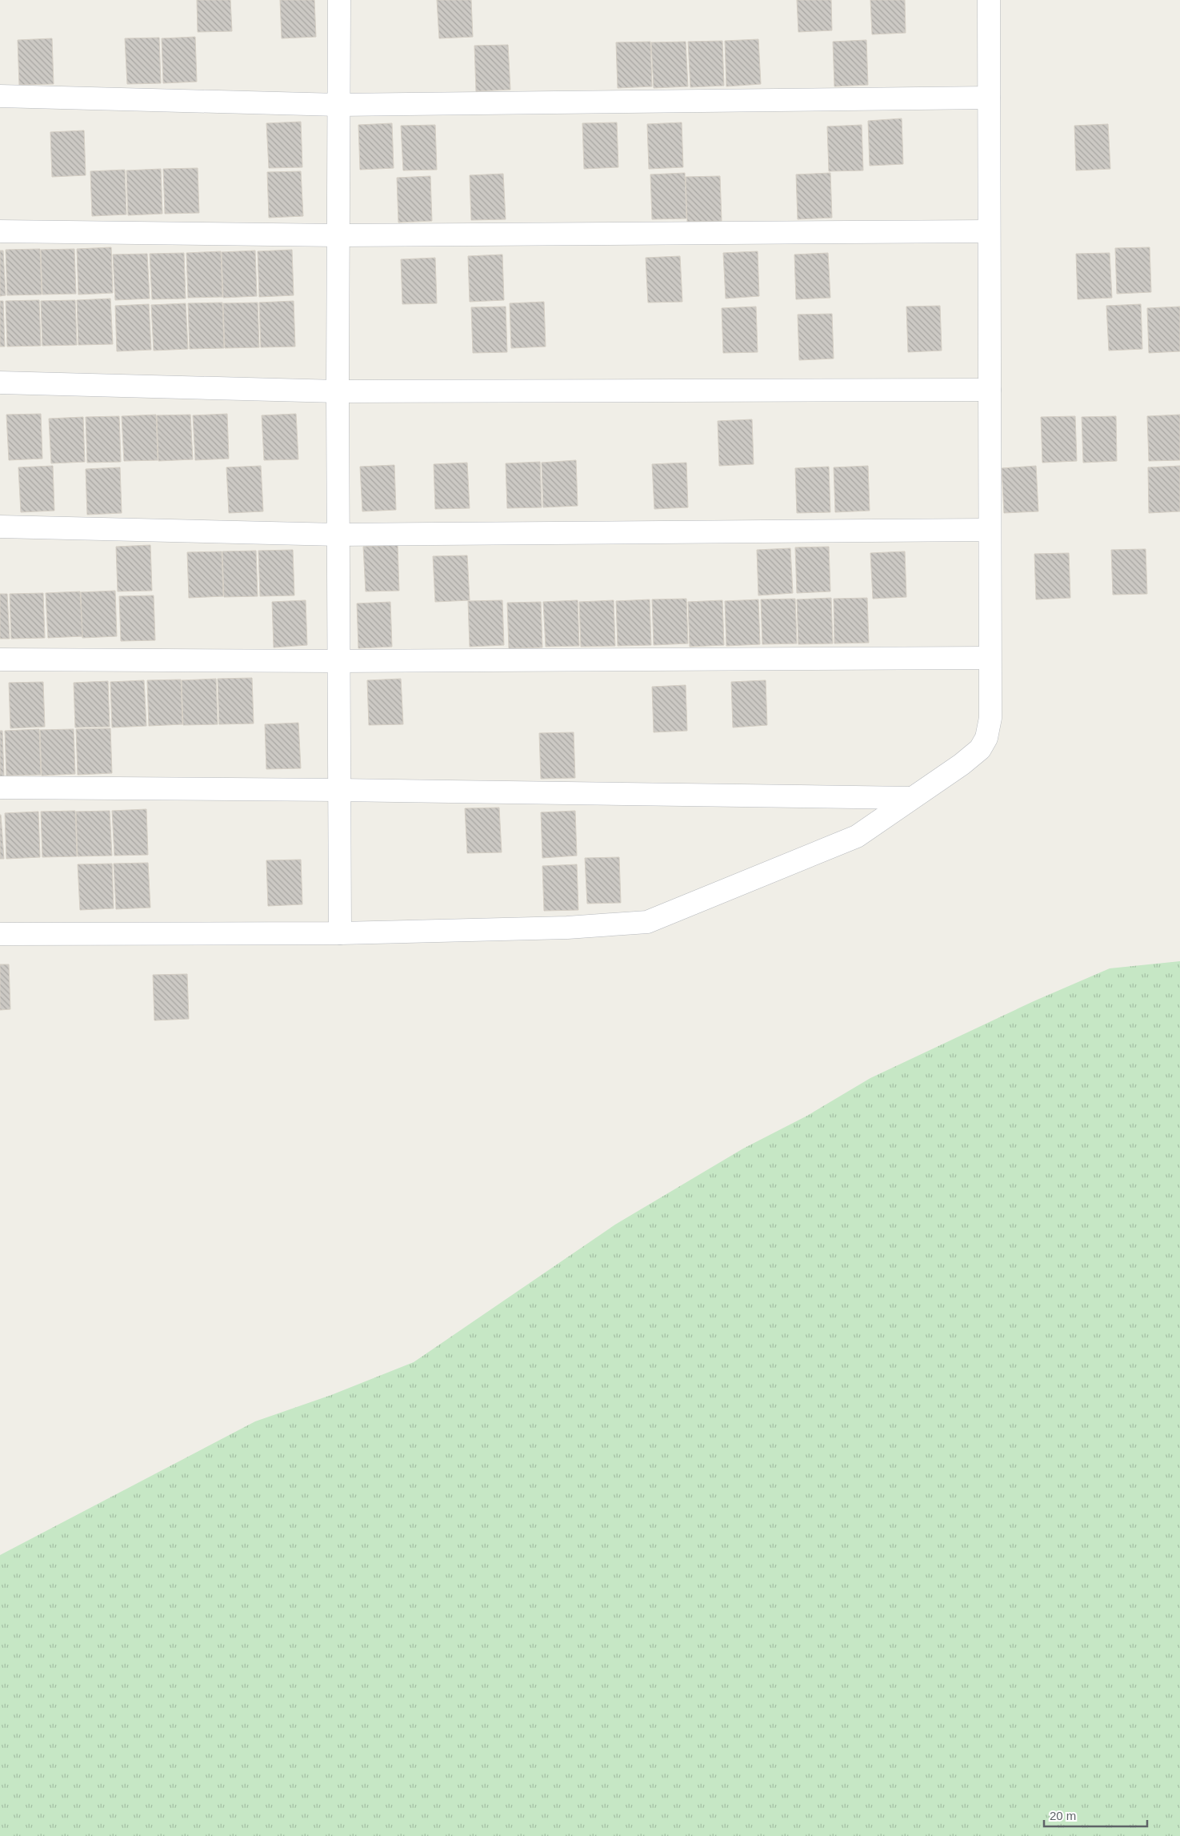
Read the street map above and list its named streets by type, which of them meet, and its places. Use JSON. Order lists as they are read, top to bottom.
{
  "scale_bar": "20 m"
}
